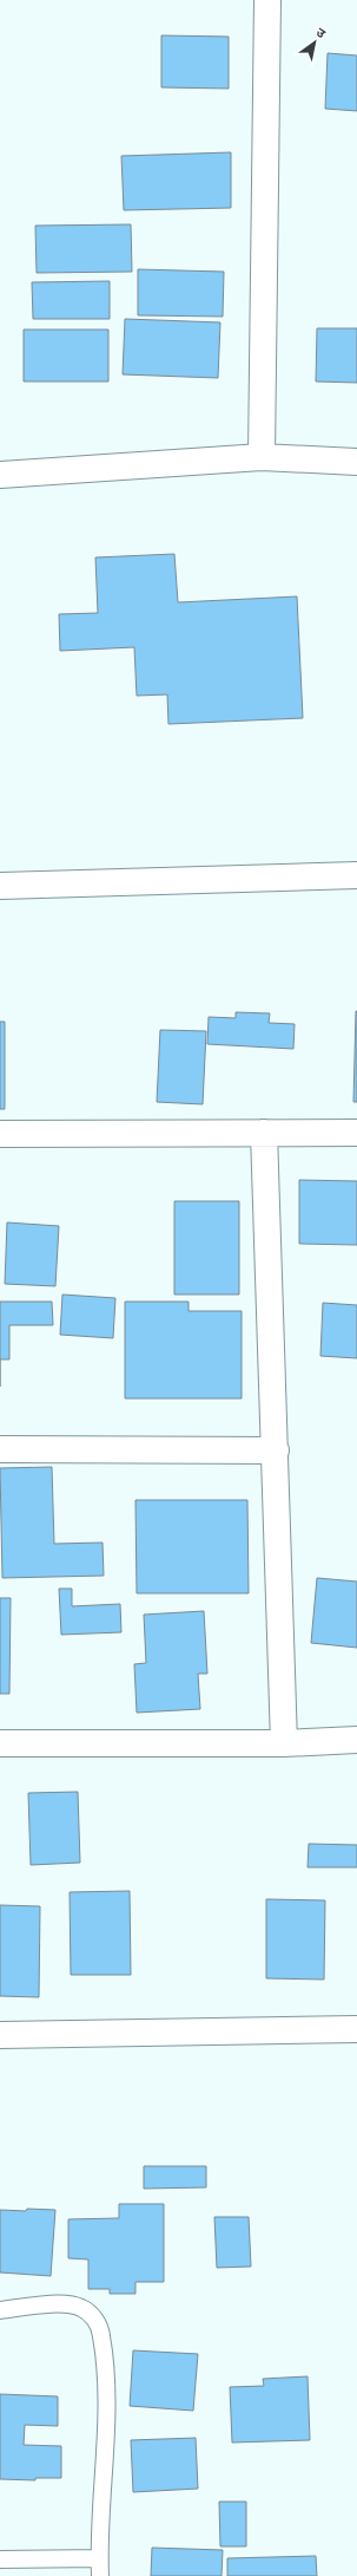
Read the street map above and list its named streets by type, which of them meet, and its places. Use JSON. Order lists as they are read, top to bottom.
{
  "north": "top right"
}
